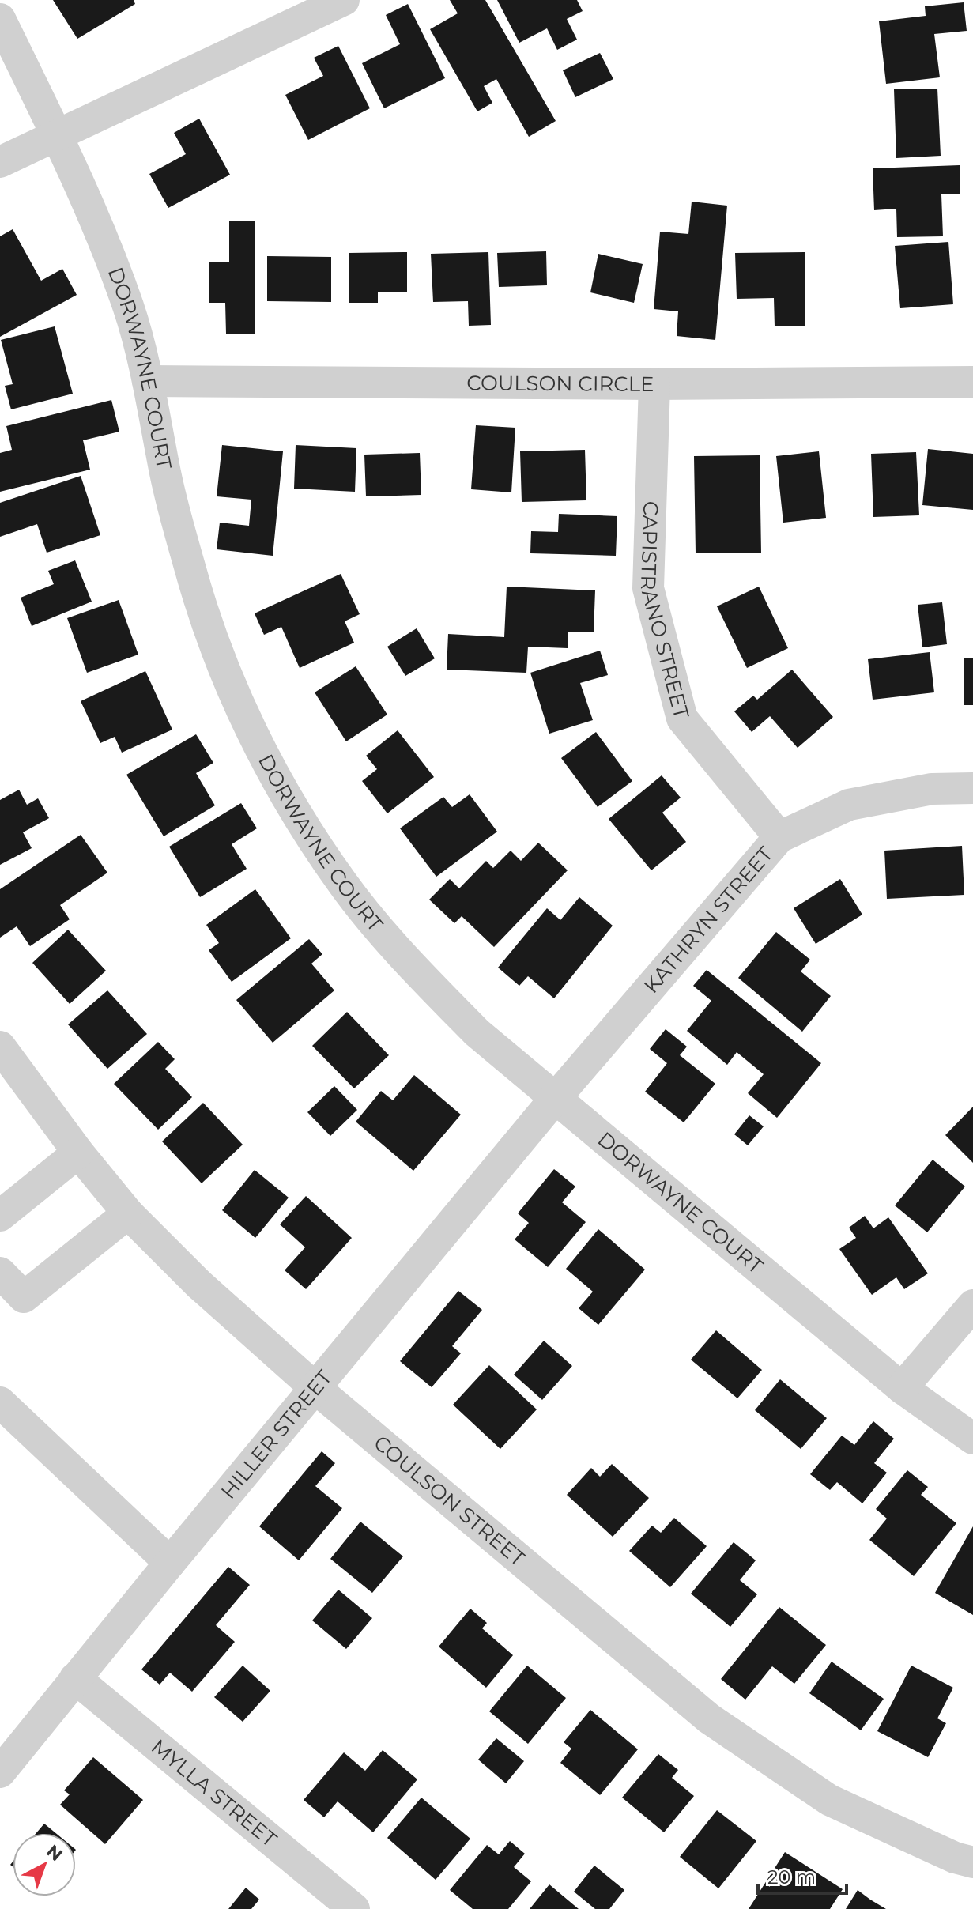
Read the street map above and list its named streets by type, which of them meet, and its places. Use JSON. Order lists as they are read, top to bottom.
{
  "streets": {
    "street": [
      "DORWAYNE COURT",
      "COULSON CIRCLE",
      "CAPISTRANO STREET",
      "KATHRYN STREET",
      "HILLER STREET",
      "COULSON STREET",
      "MYLLA STREET"
    ]
  },
  "crossings": [
    ["DORWAYNE COURT", "COULSON CIRCLE"],
    ["DORWAYNE COURT", "KATHRYN STREET"],
    ["DORWAYNE COURT", "HILLER STREET"],
    ["COULSON CIRCLE", "CAPISTRANO STREET"],
    ["CAPISTRANO STREET", "KATHRYN STREET"],
    ["KATHRYN STREET", "HILLER STREET"],
    ["HILLER STREET", "COULSON STREET"],
    ["HILLER STREET", "MYLLA STREET"]
  ],
  "scale_bar": "20 m",
  "north": "top right"
}
